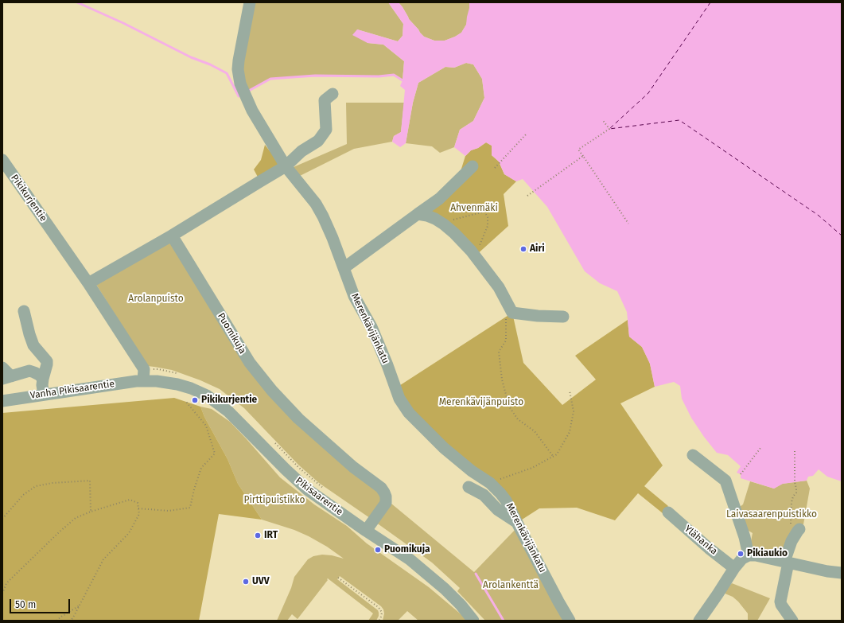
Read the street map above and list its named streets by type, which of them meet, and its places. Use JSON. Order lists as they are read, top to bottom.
{
  "streets": {
    "street": [
      "Pikikurjentie",
      "Merenkävijänkatu",
      "Puomikuja",
      "Vanha Pikisaarentie",
      "Pikisaarentie",
      "Ylähanka"
    ]
  },
  "crossings": [
    ["Pikikurjentie", "Vanha Pikisaarentie"],
    ["Pikikurjentie", "Pikisaarentie"],
    ["Puomikuja", "Pikisaarentie"],
    ["Vanha Pikisaarentie", "Pikisaarentie"]
  ],
  "parks": [
    "Ahvenmäki",
    "Arolanpuisto",
    "Merenkävijänpuisto",
    "Pirttipuistikko",
    "Laivasaarenpuistikko",
    "Arolankenttä"
  ],
  "places": [
    "Airi",
    "Pikikurjentie",
    "IRT",
    "Puomikuja",
    "Pikiaukio",
    "UVV"
  ],
  "scale_bar": "50 m"
}
